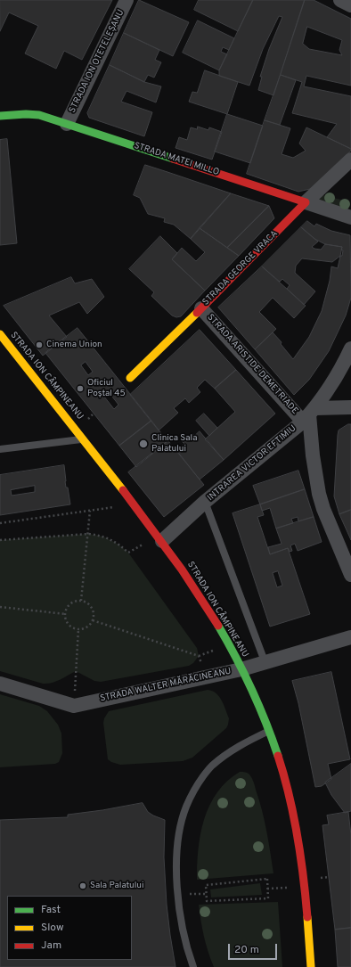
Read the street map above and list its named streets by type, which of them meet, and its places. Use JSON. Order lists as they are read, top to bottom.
{
  "streets": {
    "street": [
      "STRADA ION OTETELEȘANU",
      "STRADA MATEI MILLO",
      "STRADA GEORGE VRACA",
      "STRADA ARISTIDE DEMETRIADE",
      "STRADA ION CÂMPINEANU",
      "INTRAREA VICTOR EFTIMIU",
      "STRADA WALTER MĂRĂCINEANU"
    ]
  },
  "crossings": [
    ["STRADA ION OTETELEȘANU", "STRADA MATEI MILLO"],
    ["STRADA MATEI MILLO", "STRADA GEORGE VRACA"],
    ["STRADA GEORGE VRACA", "STRADA ARISTIDE DEMETRIADE"],
    ["STRADA ARISTIDE DEMETRIADE", "INTRAREA VICTOR EFTIMIU"],
    ["STRADA ION CÂMPINEANU", "INTRAREA VICTOR EFTIMIU"],
    ["STRADA ION CÂMPINEANU", "STRADA WALTER MĂRĂCINEANU"]
  ],
  "places": [
    "Cinema Union",
    "Oficiul Poștal 45",
    "Clinica Sala Palatului",
    "Sala Palatului"
  ],
  "legend": ["Fast", "Slow", "Jam"],
  "scale_bar": "20 m"
}
